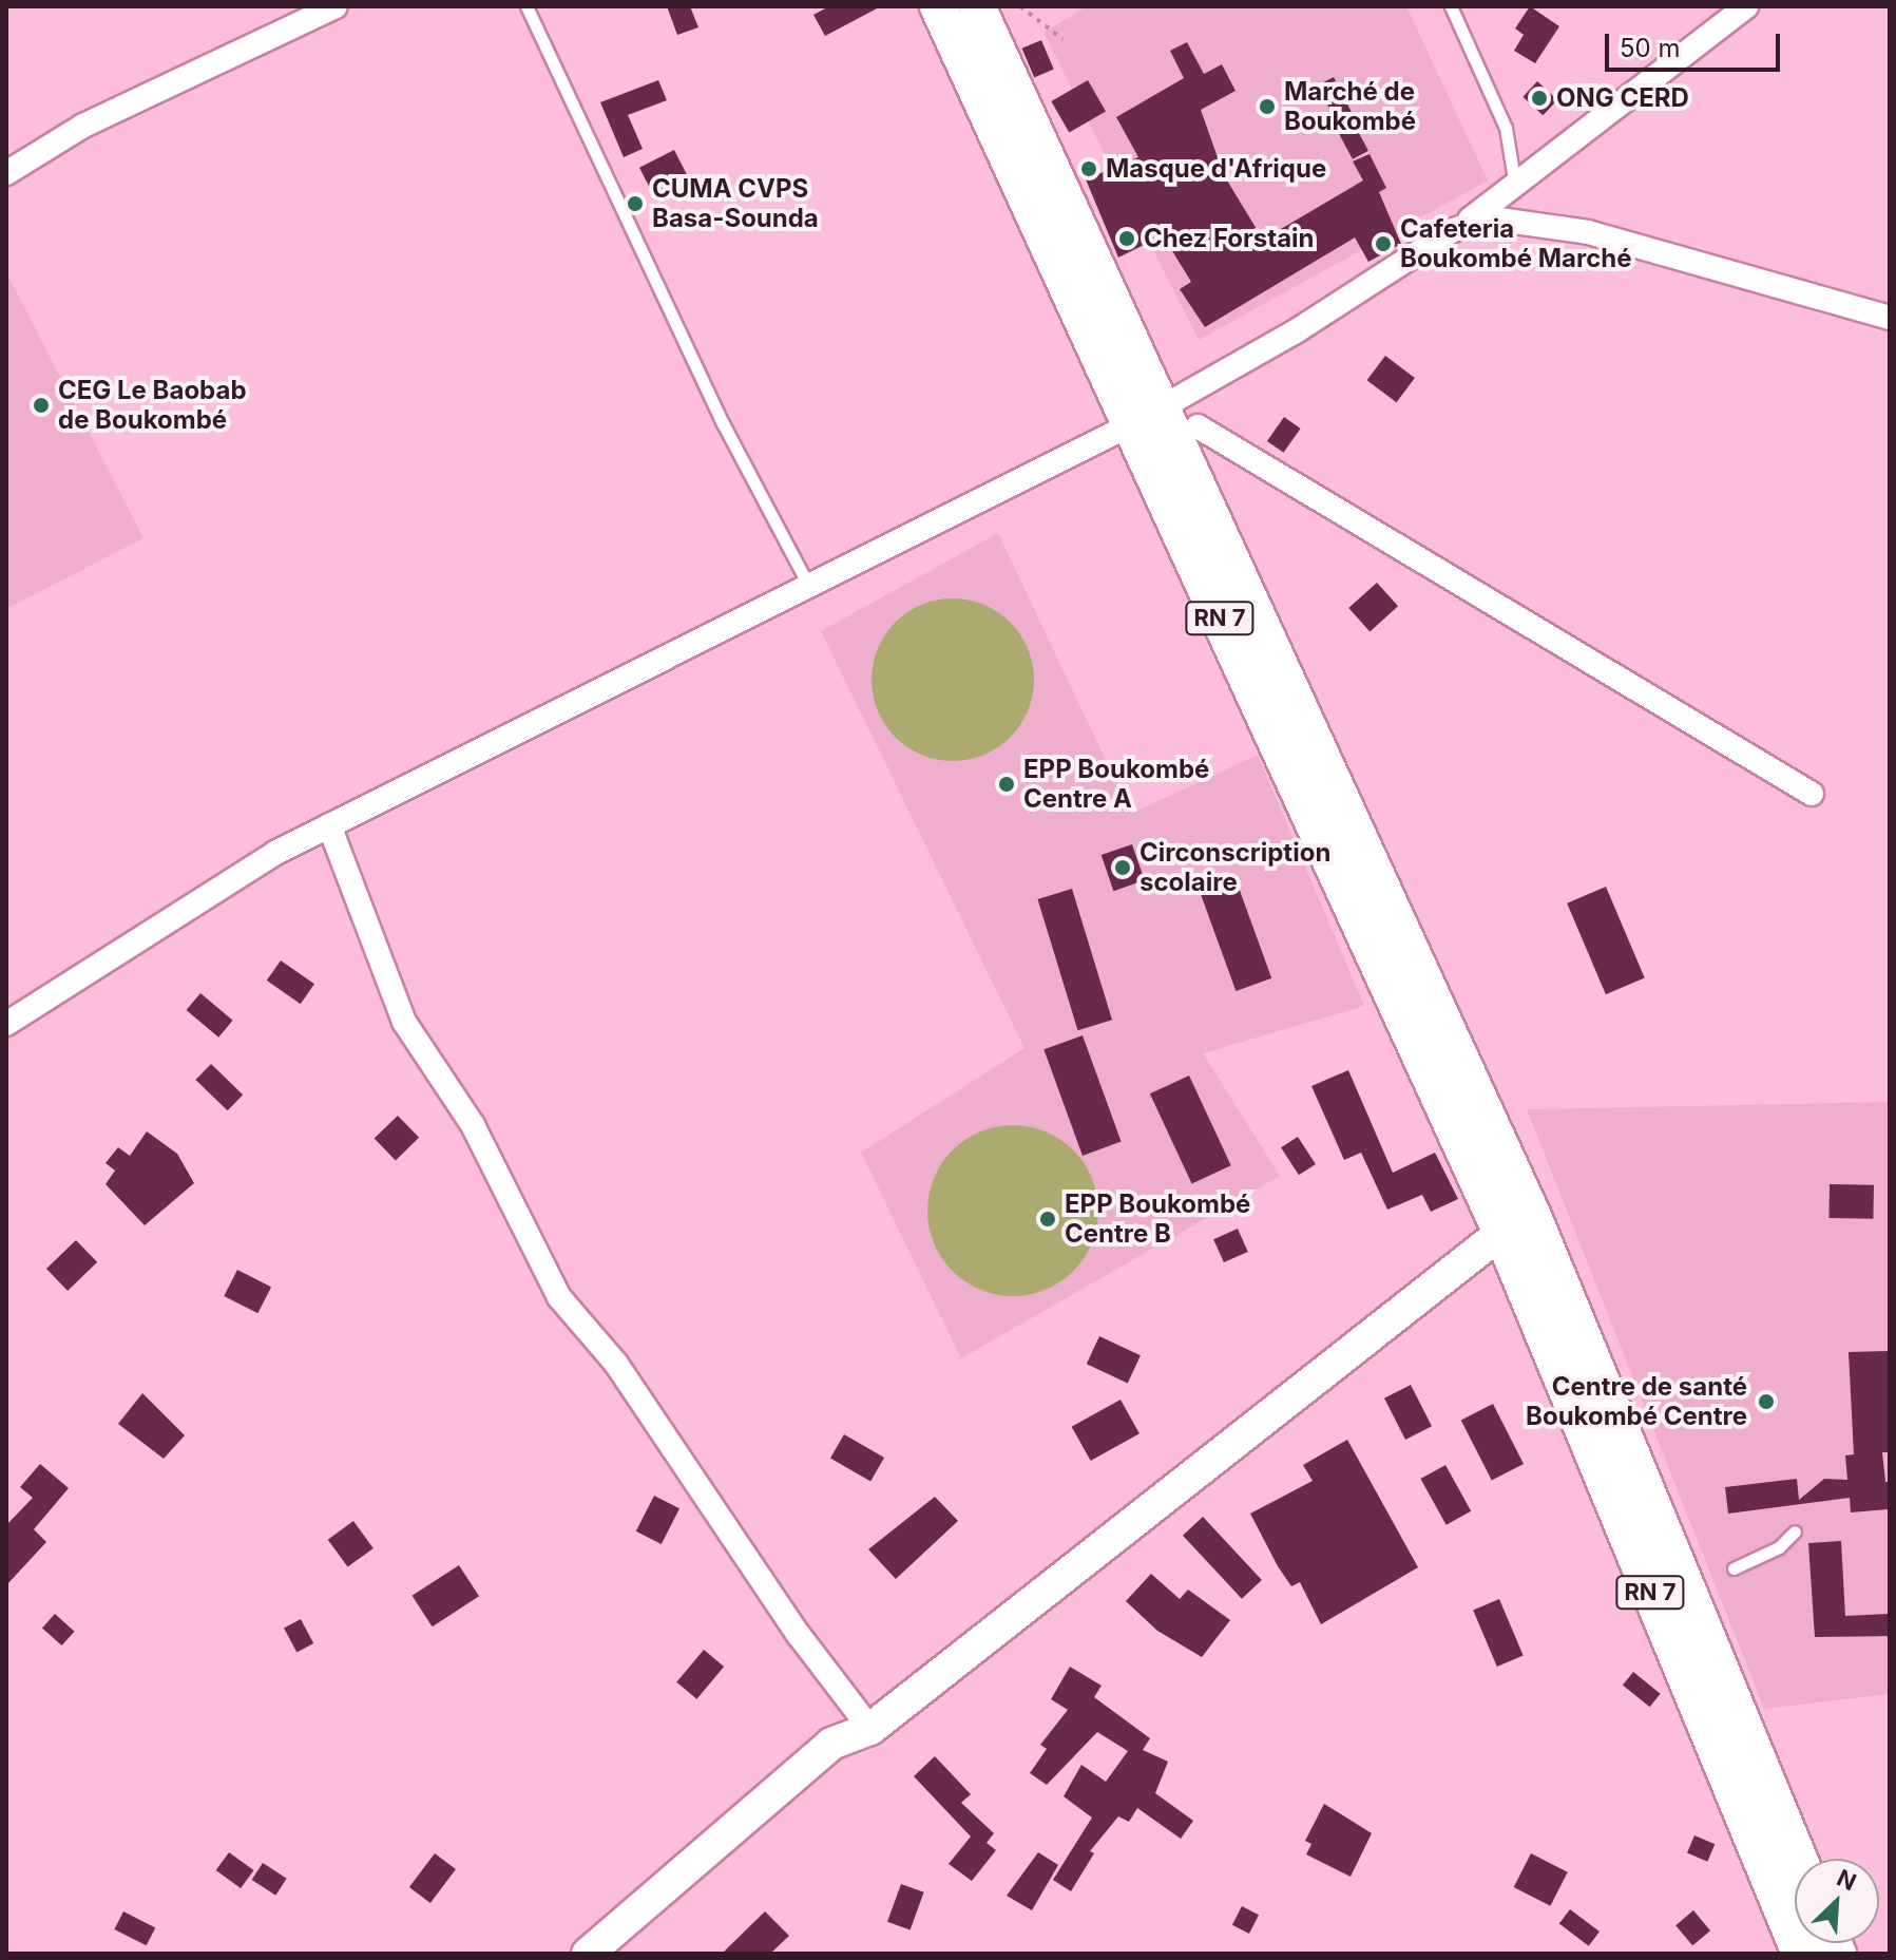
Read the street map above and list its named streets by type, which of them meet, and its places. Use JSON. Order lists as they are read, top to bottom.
{
  "streets": {
    "main road": ["RN 7"]
  },
  "places": [
    "ONG CERD",
    "Marché de Boukombé",
    "Masque d'Afrique",
    "CUMA CVPS Basa-Sounda",
    "Chez Forstain",
    "Cafeteria Boukombé Marché",
    "CEG Le Baobab de Boukombé",
    "EPP Boukombé Centre A",
    "Circonscription scolaire",
    "EPP Boukombé Centre B",
    "Centre de santé Boukombé Centre"
  ],
  "scale_bar": "50 m",
  "north": "top right"
}
